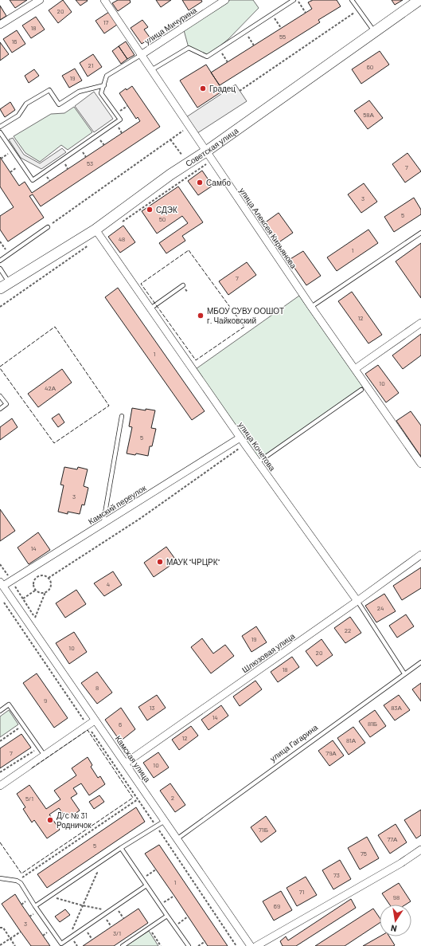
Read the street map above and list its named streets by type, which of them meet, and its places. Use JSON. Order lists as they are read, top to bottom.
{
  "streets": {
    "main road": ["Советская улица"],
    "street": [
      "улица Мичурина",
      "улица Алексея Кирьянова",
      "улица Кочетова",
      "Камский переулок",
      "Шлюзовая улица",
      "Камская улица"
    ],
    "lane": ["улица Гагарина"]
  },
  "crossings": [
    ["улица Мичурина", "улица Алексея Кирьянова"],
    ["Советская улица", "улица Алексея Кирьянова"],
    ["Советская улица", "улица Кочетова"],
    ["улица Кочетова", "Камский переулок"],
    ["улица Кочетова", "Шлюзовая улица"],
    ["улица Кочетова", "улица Гагарина"],
    ["Камский переулок", "Камская улица"],
    ["Шлюзовая улица", "Камская улица"],
    ["улица Гагарина", "Камская улица"]
  ],
  "places": [
    "Градец",
    "Самбо",
    "СДЭК",
    "МБОУ СУВУ ООШОТ г. Чайковский",
    "МАУК \"ЧРЦРК\"",
    "Д/с № 31 Родничок"
  ],
  "house_numbers": [
    "20",
    "17",
    "18",
    "55",
    "16",
    "21",
    "60",
    "19",
    "58А",
    "53",
    "7",
    "3",
    "5",
    "50",
    "48",
    "1",
    "7",
    "12",
    "1",
    "10",
    "42А",
    "5",
    "3",
    "14",
    "4",
    "24",
    "22",
    "19",
    "10",
    "20",
    "18",
    "8",
    "9",
    "13",
    "83А",
    "14",
    "81Б",
    "6",
    "12",
    "81А",
    "7",
    "79А",
    "10",
    "2",
    "5/1",
    "71Б",
    "77А",
    "5",
    "75",
    "73",
    "1",
    "71",
    "98",
    "69",
    "3",
    "3/1"
  ],
  "north": "bottom"
}
